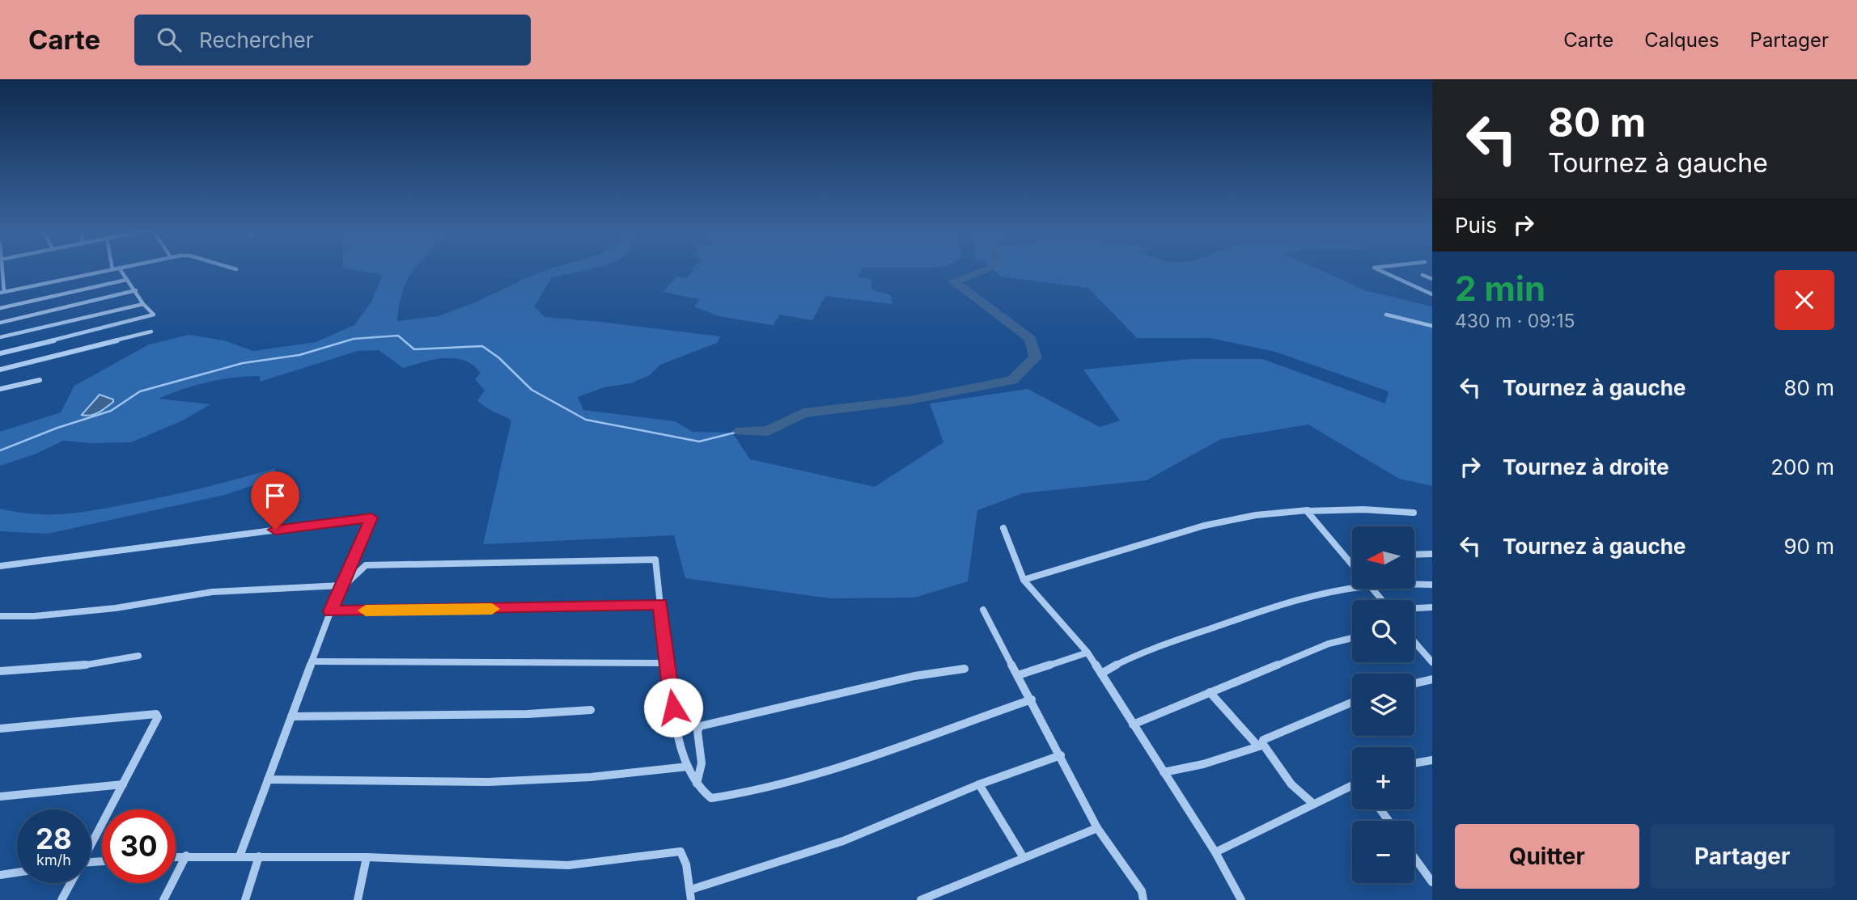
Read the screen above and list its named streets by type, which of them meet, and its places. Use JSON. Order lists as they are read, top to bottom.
{
  "north": "left",
  "page": {
    "header": "Carte",
    "search": "Rechercher",
    "nav": ["Carte", "Calques", "Partager"],
    "turn": ["80 m", "Tournez à gauche"],
    "then": "Puis",
    "heading": ["2 min", "430 m · 09:15"],
    "list": [
      {
        "name": "Tournez à gauche",
        "value": "80 m"
      },
      {
        "name": "Tournez à droite",
        "value": "200 m"
      },
      {
        "name": "Tournez à gauche",
        "value": "90 m"
      }
    ],
    "map_buttons": ["+", "−"],
    "speed": "28 km/h",
    "limit": "30",
    "buttons": ["Quitter", "Partager"]
  }
}
